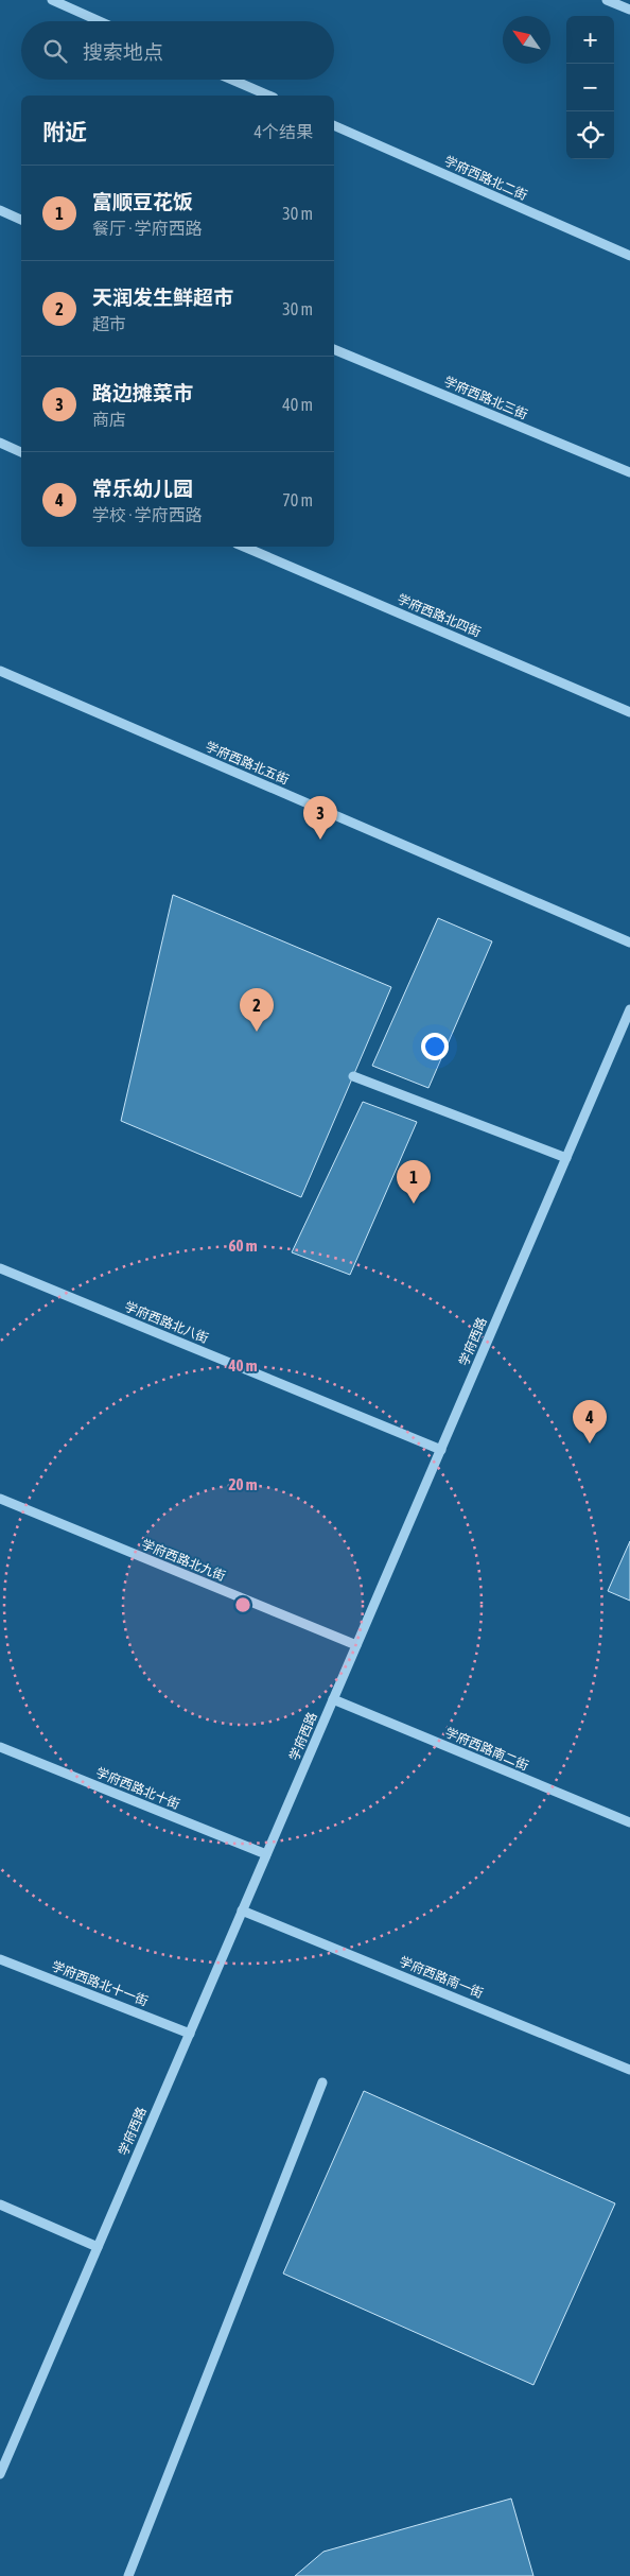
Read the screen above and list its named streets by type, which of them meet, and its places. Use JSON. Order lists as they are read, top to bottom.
{
  "streets": {
    "street": [
      "学府西路北二街",
      "学府西路北三街",
      "学府西路北四街",
      "学府西路北五街",
      "学府西路北八街",
      "学府西路",
      "学府西路北九街",
      "学府西路南二街",
      "学府西路北十街",
      "学府西路南一街",
      "学府西路北十一街"
    ]
  },
  "crossings": [
    ["学府西路北八街", "学府西路"],
    ["学府西路", "学府西路北九街"],
    ["学府西路", "学府西路南二街"],
    ["学府西路", "学府西路北十街"],
    ["学府西路", "学府西路南一街"],
    ["学府西路", "学府西路北十一街"]
  ],
  "north": "top left",
  "page": {
    "map_buttons": ["+", "−"],
    "search": "搜索地点",
    "heading": ["附近", "4个结果"],
    "list": [
      {
        "mark": "1",
        "name": "富顺豆花饭",
        "note": "餐厅 · 学府西路",
        "value": "30 m"
      },
      {
        "mark": "2",
        "name": "天润发生鲜超市",
        "note": "超市",
        "value": "30 m"
      },
      {
        "mark": "3",
        "name": "路边摊菜市",
        "note": "商店",
        "value": "40 m"
      },
      {
        "mark": "4",
        "name": "常乐幼儿园",
        "note": "学校 · 学府西路",
        "value": "70 m"
      }
    ],
    "pins": [
      "3",
      "2",
      "1",
      "4"
    ]
  },
  "rings": ["60 m", "40 m", "20 m"]
}
